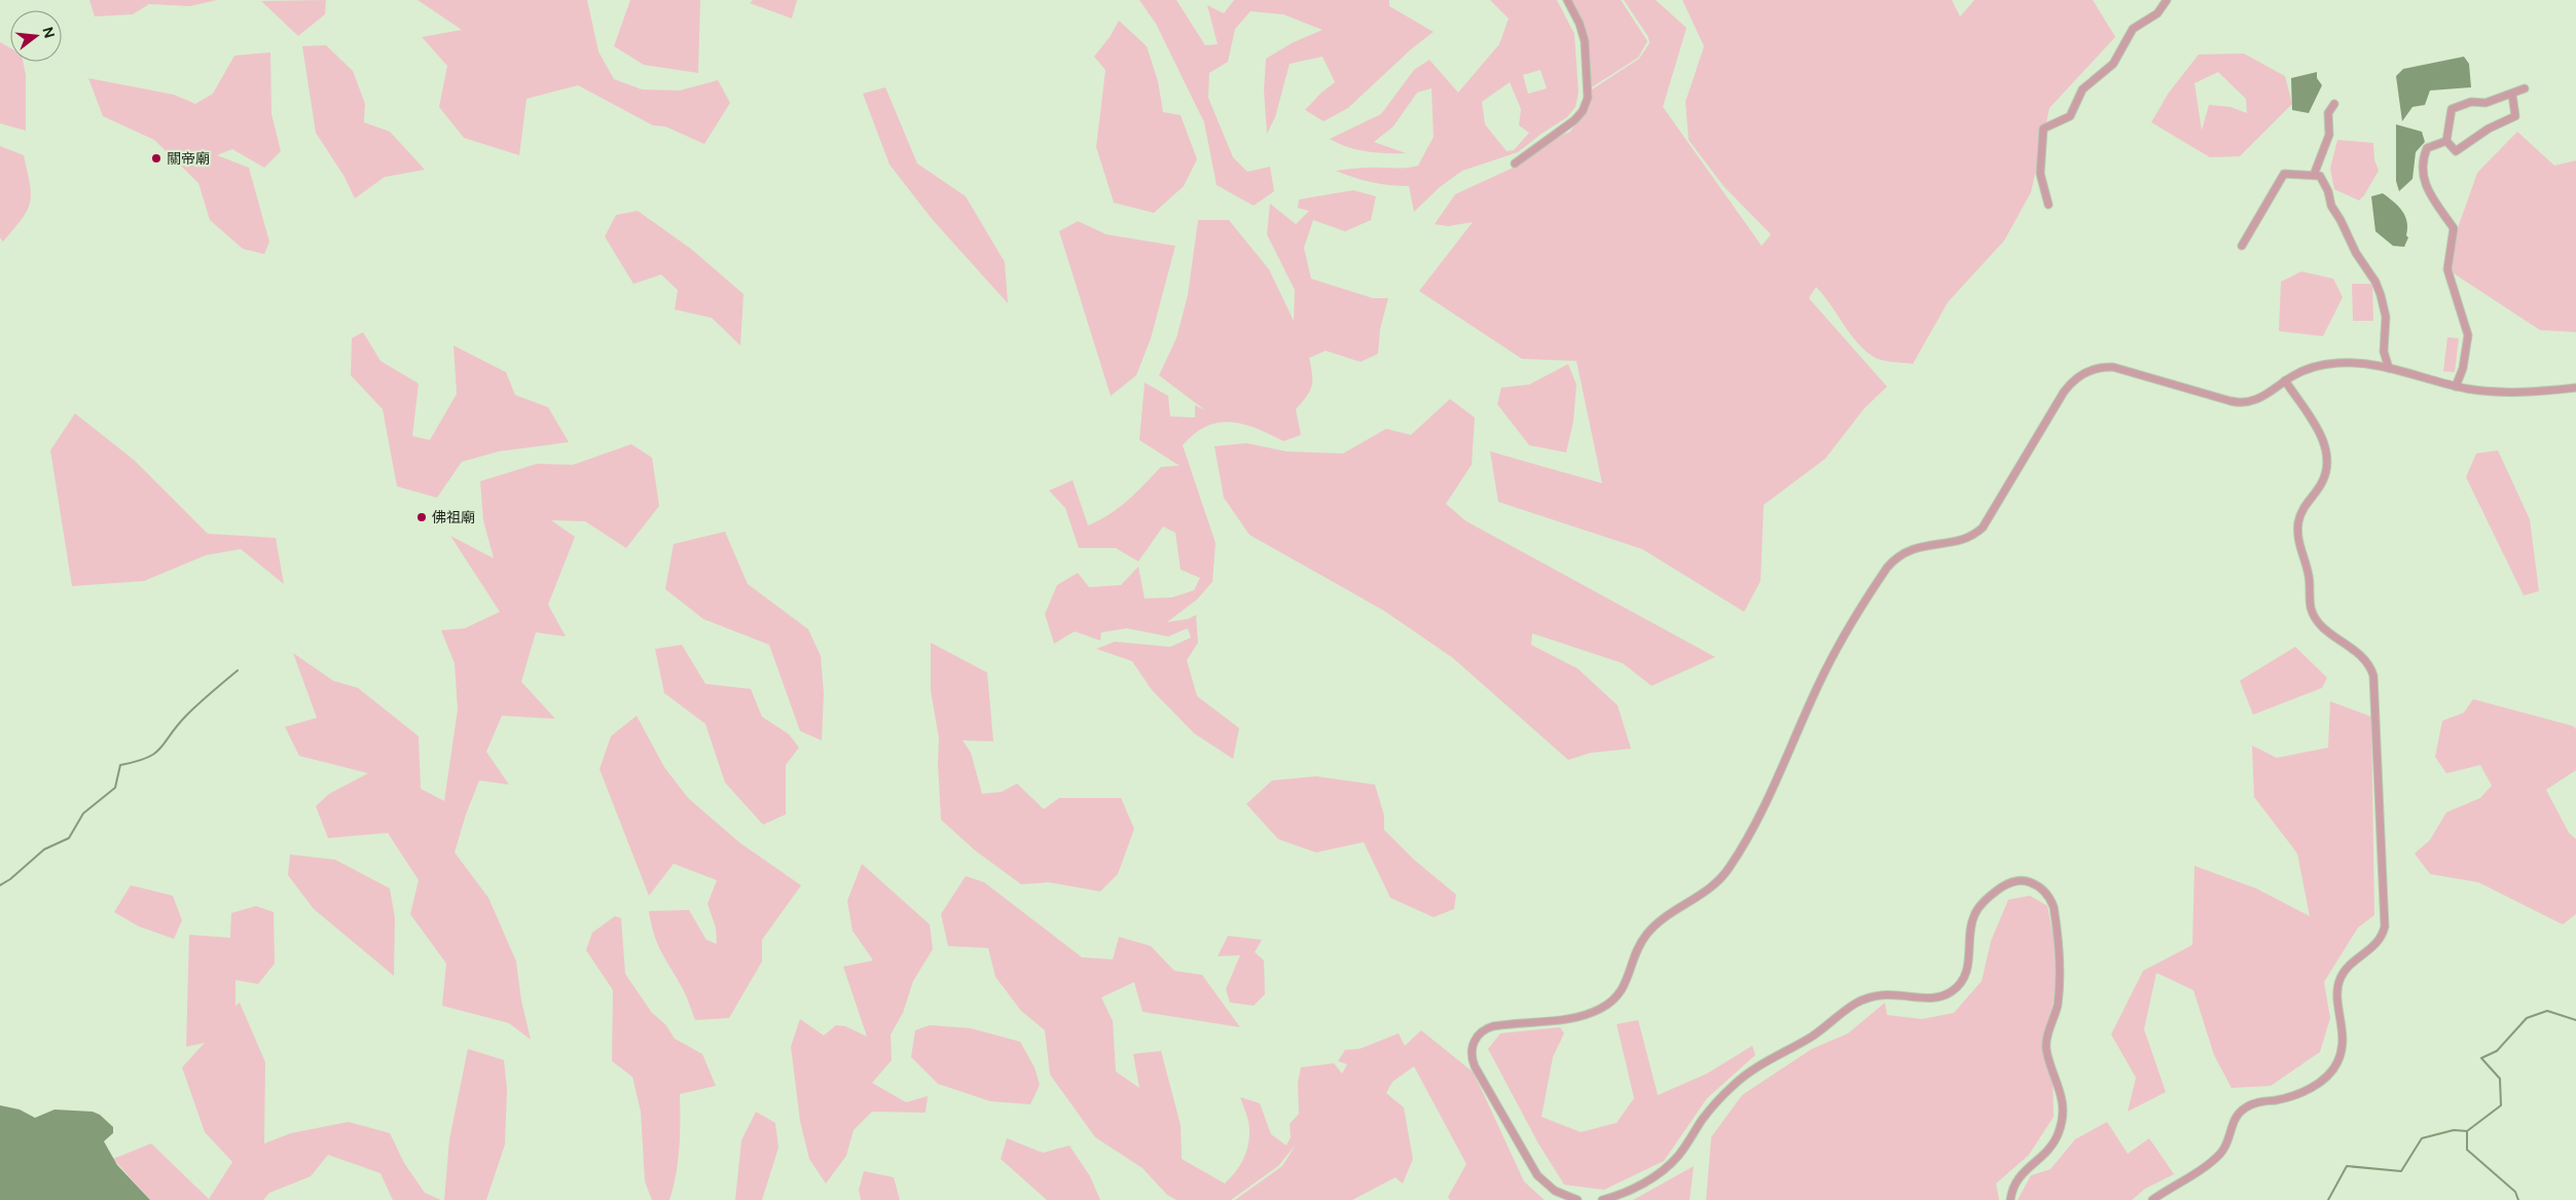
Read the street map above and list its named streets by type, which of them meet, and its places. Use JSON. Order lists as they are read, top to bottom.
{
  "places": ["關帝廟", "佛祖廟"],
  "north": "right"
}
